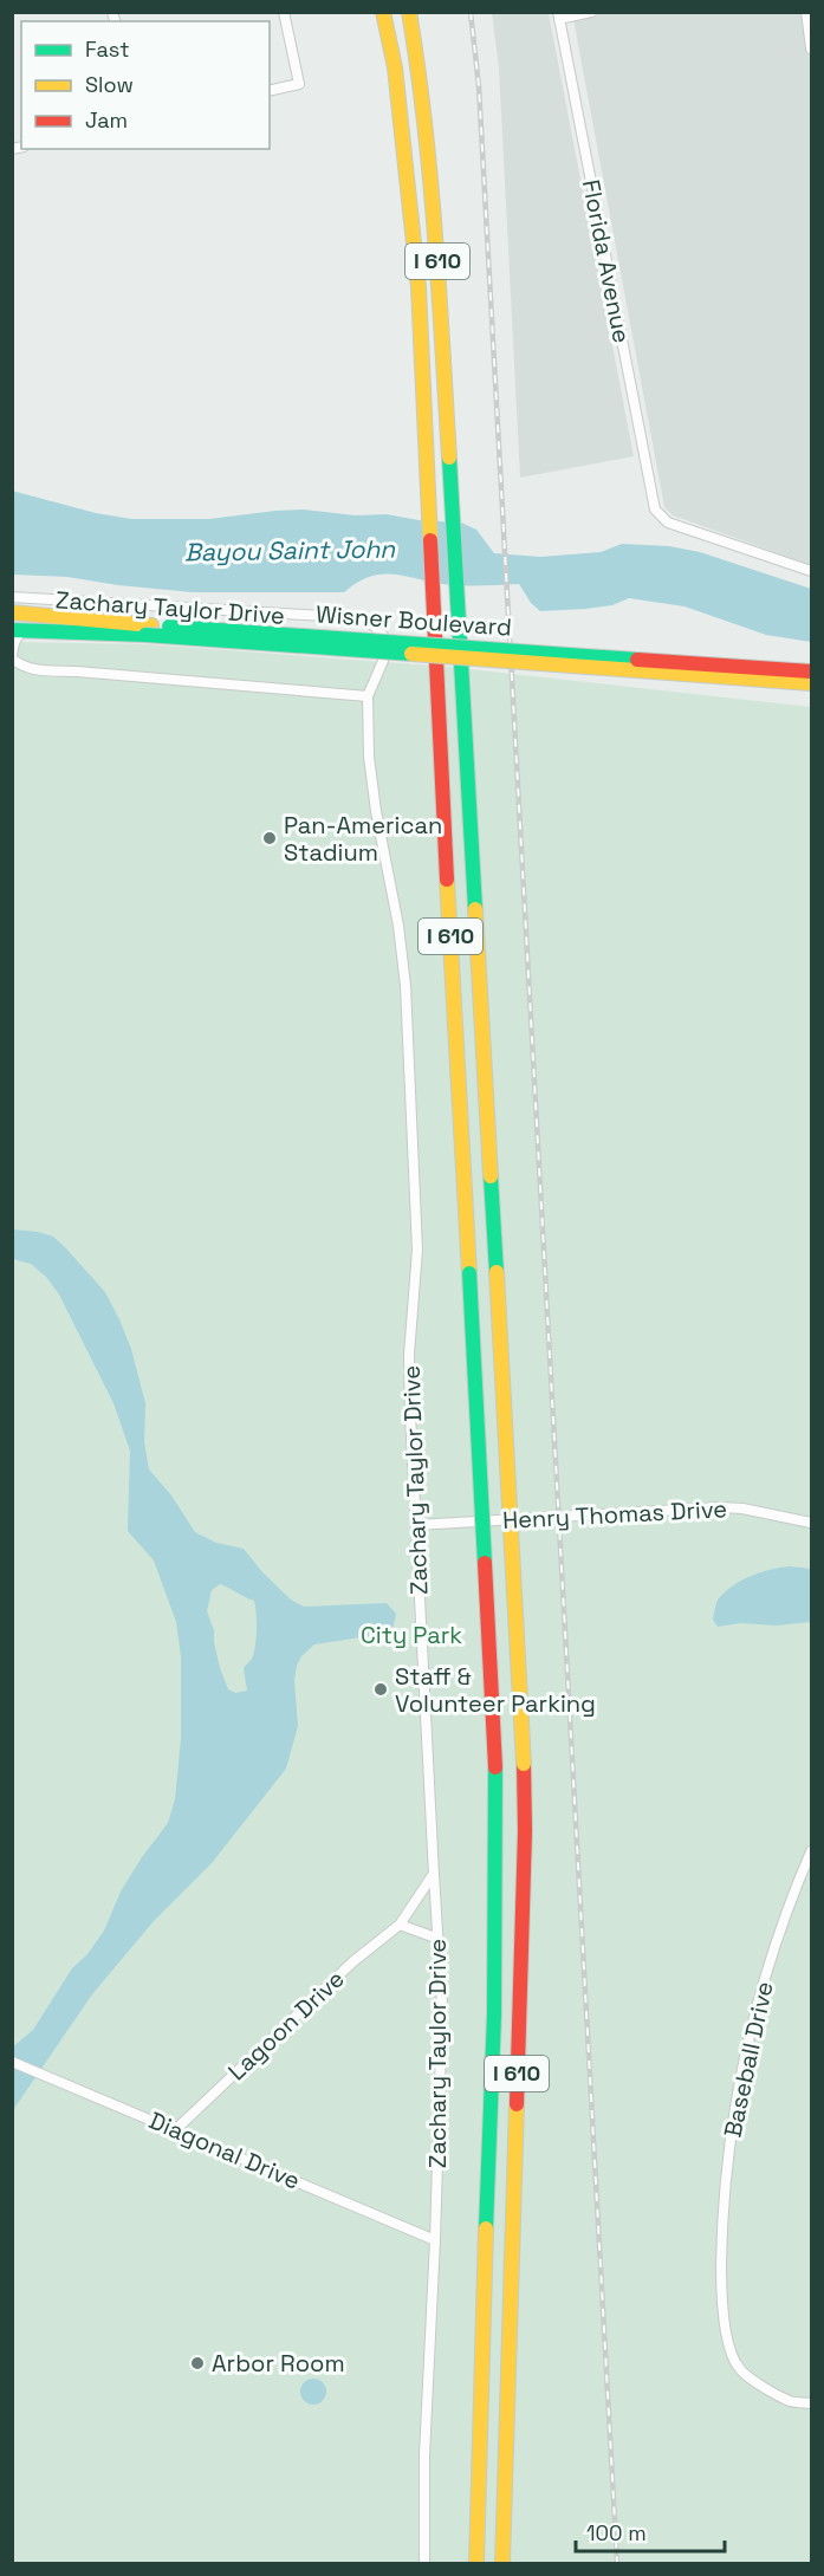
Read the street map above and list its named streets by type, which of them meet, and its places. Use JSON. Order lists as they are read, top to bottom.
{
  "streets": {
    "main road": ["I 610", "Wisner Boulevard"],
    "street": [
      "Florida Avenue",
      "Zachary Taylor Drive",
      "Henry Thomas Drive",
      "Lagoon Drive",
      "Baseball Drive",
      "Diagonal Drive"
    ]
  },
  "crossings": [
    ["Zachary Taylor Drive", "Henry Thomas Drive"],
    ["Zachary Taylor Drive", "Lagoon Drive"],
    ["Zachary Taylor Drive", "Diagonal Drive"],
    ["Lagoon Drive", "Diagonal Drive"]
  ],
  "water": ["Bayou Saint John"],
  "parks": ["City Park"],
  "places": ["Pan-American Stadium", "Staff & Volunteer Parking", "Arbor Room"],
  "legend": ["Fast", "Slow", "Jam"],
  "scale_bar": "100 m"
}
